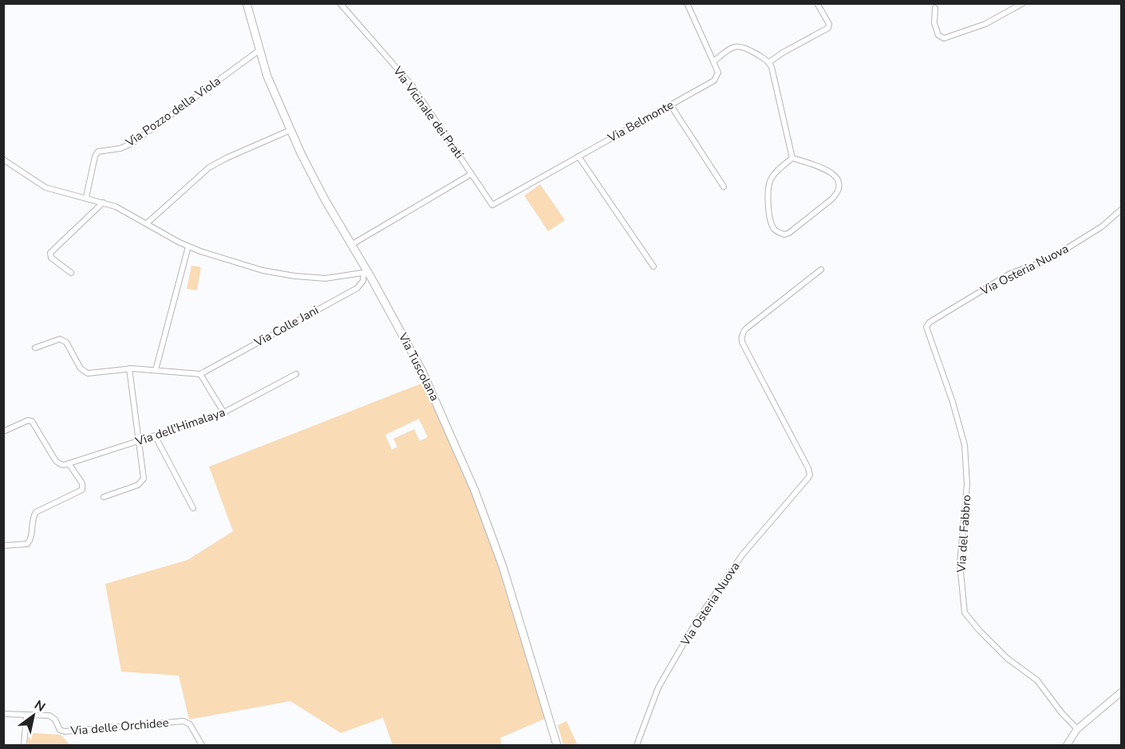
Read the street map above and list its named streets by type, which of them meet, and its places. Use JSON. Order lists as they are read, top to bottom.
{
  "streets": {
    "main road": ["Via Tuscolana"],
    "street": [
      "Via Pozzo della Viola",
      "Via Vicinale dei Prati",
      "Via Belmonte",
      "Via Osteria Nuova",
      "Via Colle Jani",
      "Via dell'Himalaya",
      "Via del Fabbro",
      "Via delle Orchidee"
    ]
  },
  "crossings": [
    ["Via Pozzo della Viola", "Via Tuscolana"],
    ["Via Vicinale dei Prati", "Via Belmonte"],
    ["Via Osteria Nuova", "Via del Fabbro"],
    ["Via Colle Jani", "Via Tuscolana"]
  ],
  "north": "top right"
}
